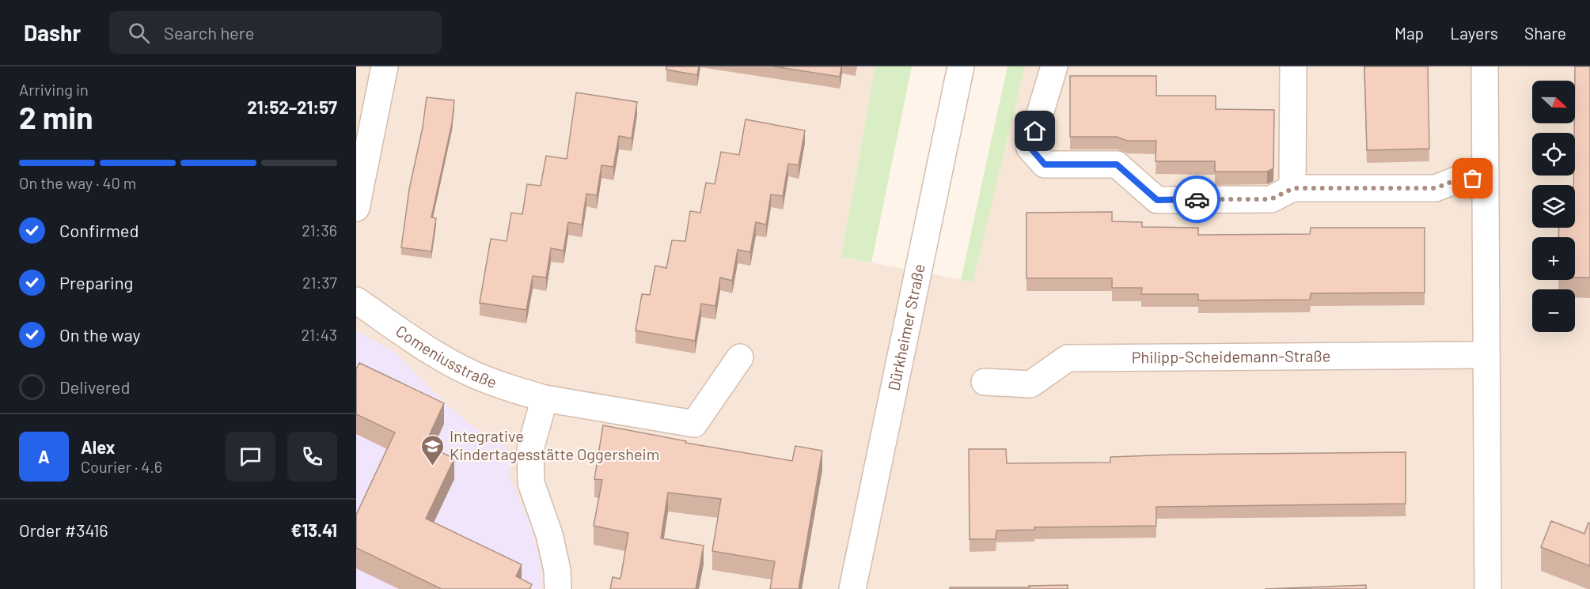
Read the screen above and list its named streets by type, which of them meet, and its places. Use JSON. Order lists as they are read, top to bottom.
{
  "streets": {
    "street": ["Dürkheimer Straße", "Comeniusstraße", "Philipp-Scheidemann-Straße"]
  },
  "places": {
    "school or university": ["Integrative Kindertagesstätte Oggersheim"]
  },
  "north": "right",
  "page": {
    "header": "Dashr",
    "search": "Search here",
    "nav": ["Map", "Layers", "Share"],
    "heading": ["2 min", "Arriving in", "21:52–21:57"],
    "panel": [
      "Alex",
      "Courier · 4.6",
      "Order #3416",
      "€13.41"
    ],
    "map_buttons": ["+", "−"],
    "bar": "On the way · 40 m",
    "list": [
      ["Confirmed", "21:36"],
      ["Preparing", "21:37"],
      ["On the way", "21:43"],
      "Delivered"
    ],
    "round": "A"
  }
}
